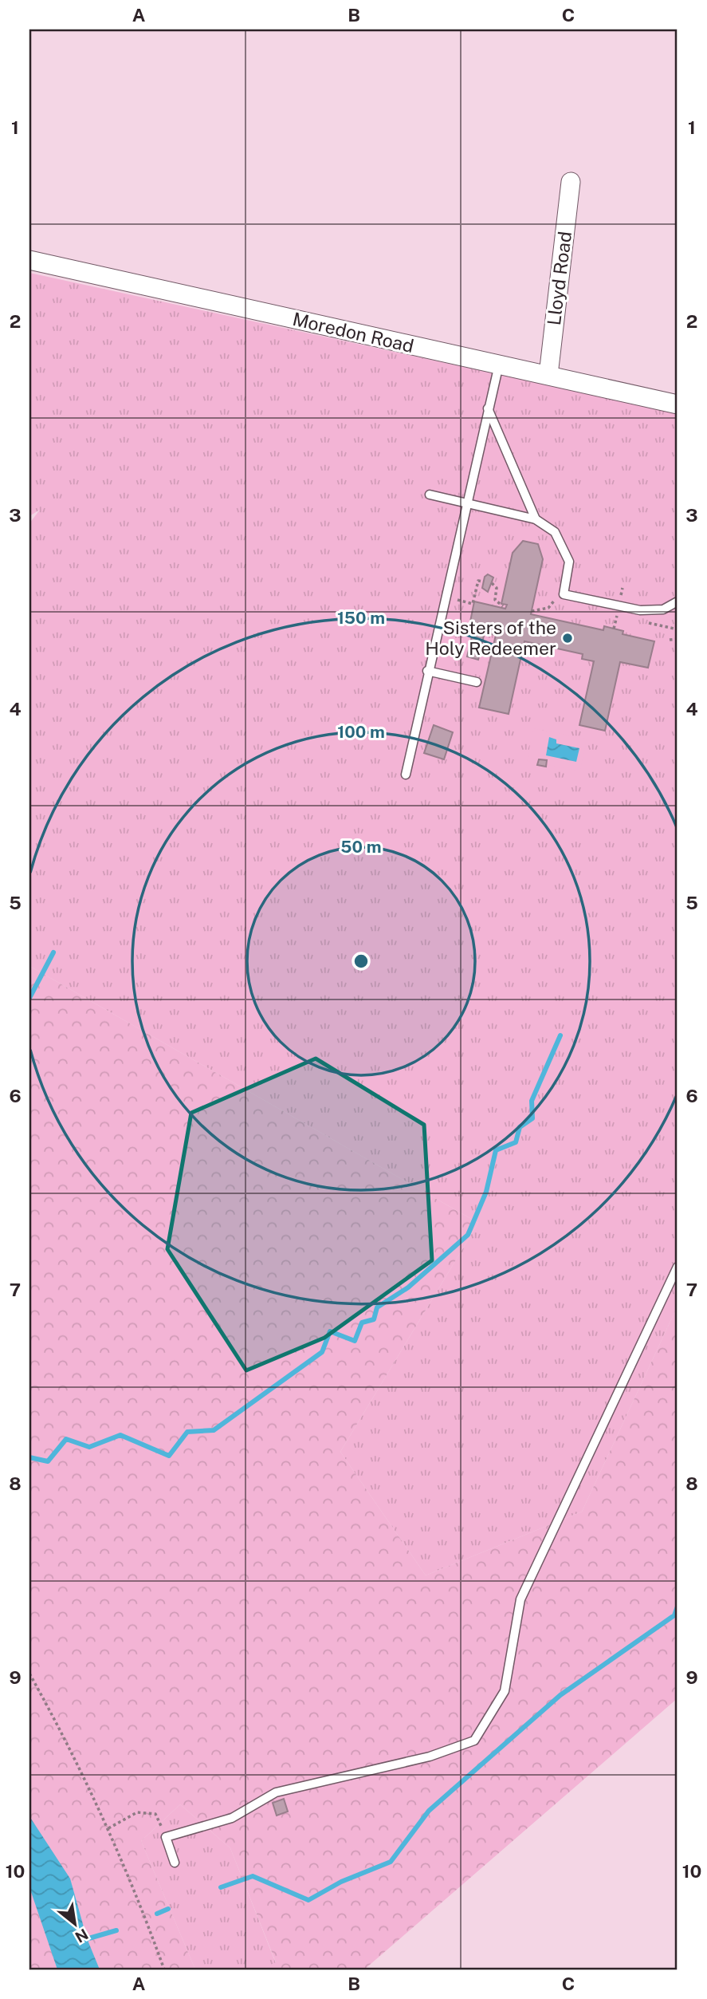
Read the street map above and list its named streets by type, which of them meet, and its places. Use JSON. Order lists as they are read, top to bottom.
{
  "streets": {
    "street": ["Lloyd Road", "Moredon Road"]
  },
  "crossings": [
    ["Lloyd Road", "Moredon Road"]
  ],
  "places": ["Sisters of the Holy Redeemer"],
  "north": "bottom right",
  "grid": {
    "columns": ["A", "B", "C"],
    "rows": [
      "1",
      "2",
      "3",
      "4",
      "5",
      "6",
      "7",
      "8",
      "9",
      "10"
    ]
  },
  "rings": ["150 m", "100 m", "50 m"]
}
